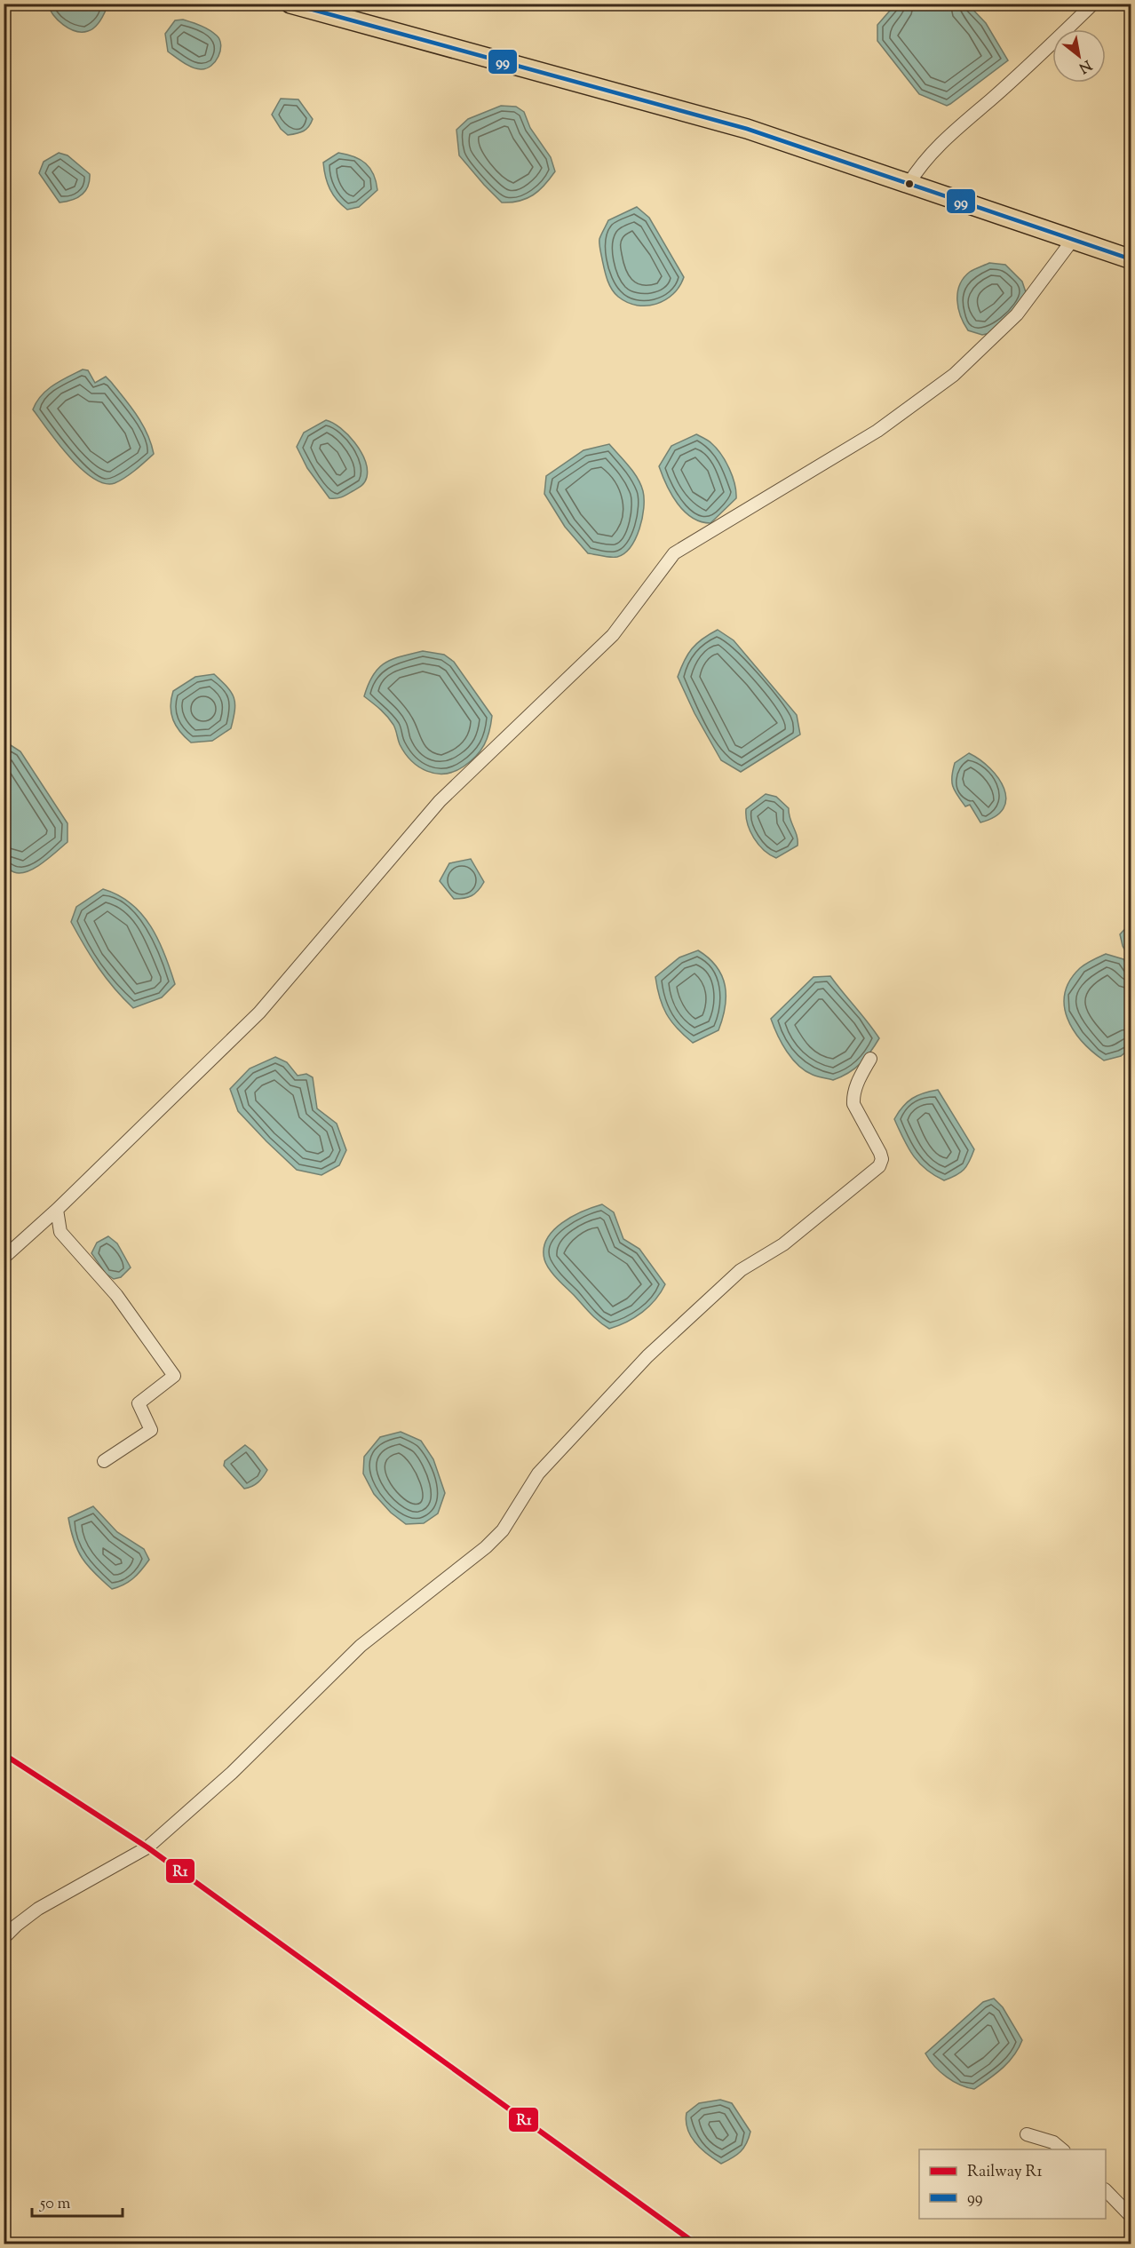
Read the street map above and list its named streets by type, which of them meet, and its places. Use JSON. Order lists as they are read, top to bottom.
{
  "lines": ["transit line 99", "rail line R1"],
  "legend": ["Railway R1", "99"],
  "scale_bar": "50 m",
  "north": "bottom right"
}
